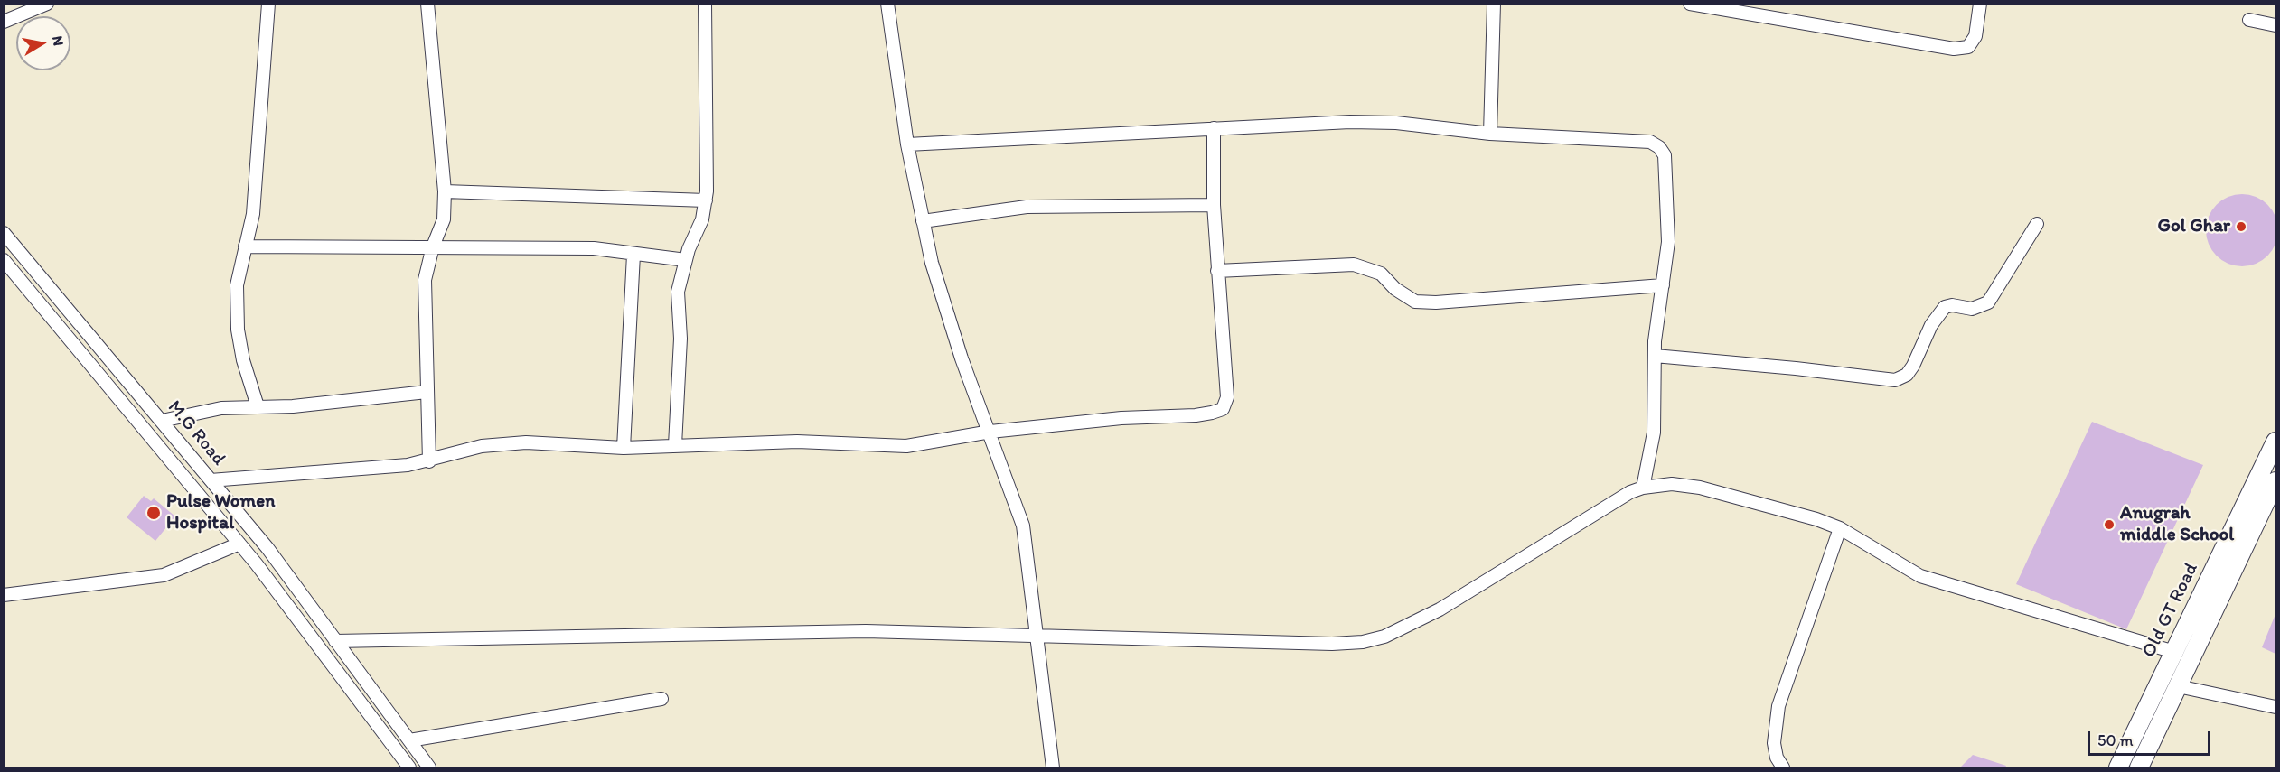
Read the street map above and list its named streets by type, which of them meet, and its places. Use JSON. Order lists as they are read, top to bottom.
{
  "streets": {
    "main road": ["Old GT Road"],
    "street": ["M.G Road"]
  },
  "places": ["Gol Ghar", "Pulse Women Hospital", "Anugrah middle School"],
  "scale_bar": "50 m",
  "north": "right"
}
